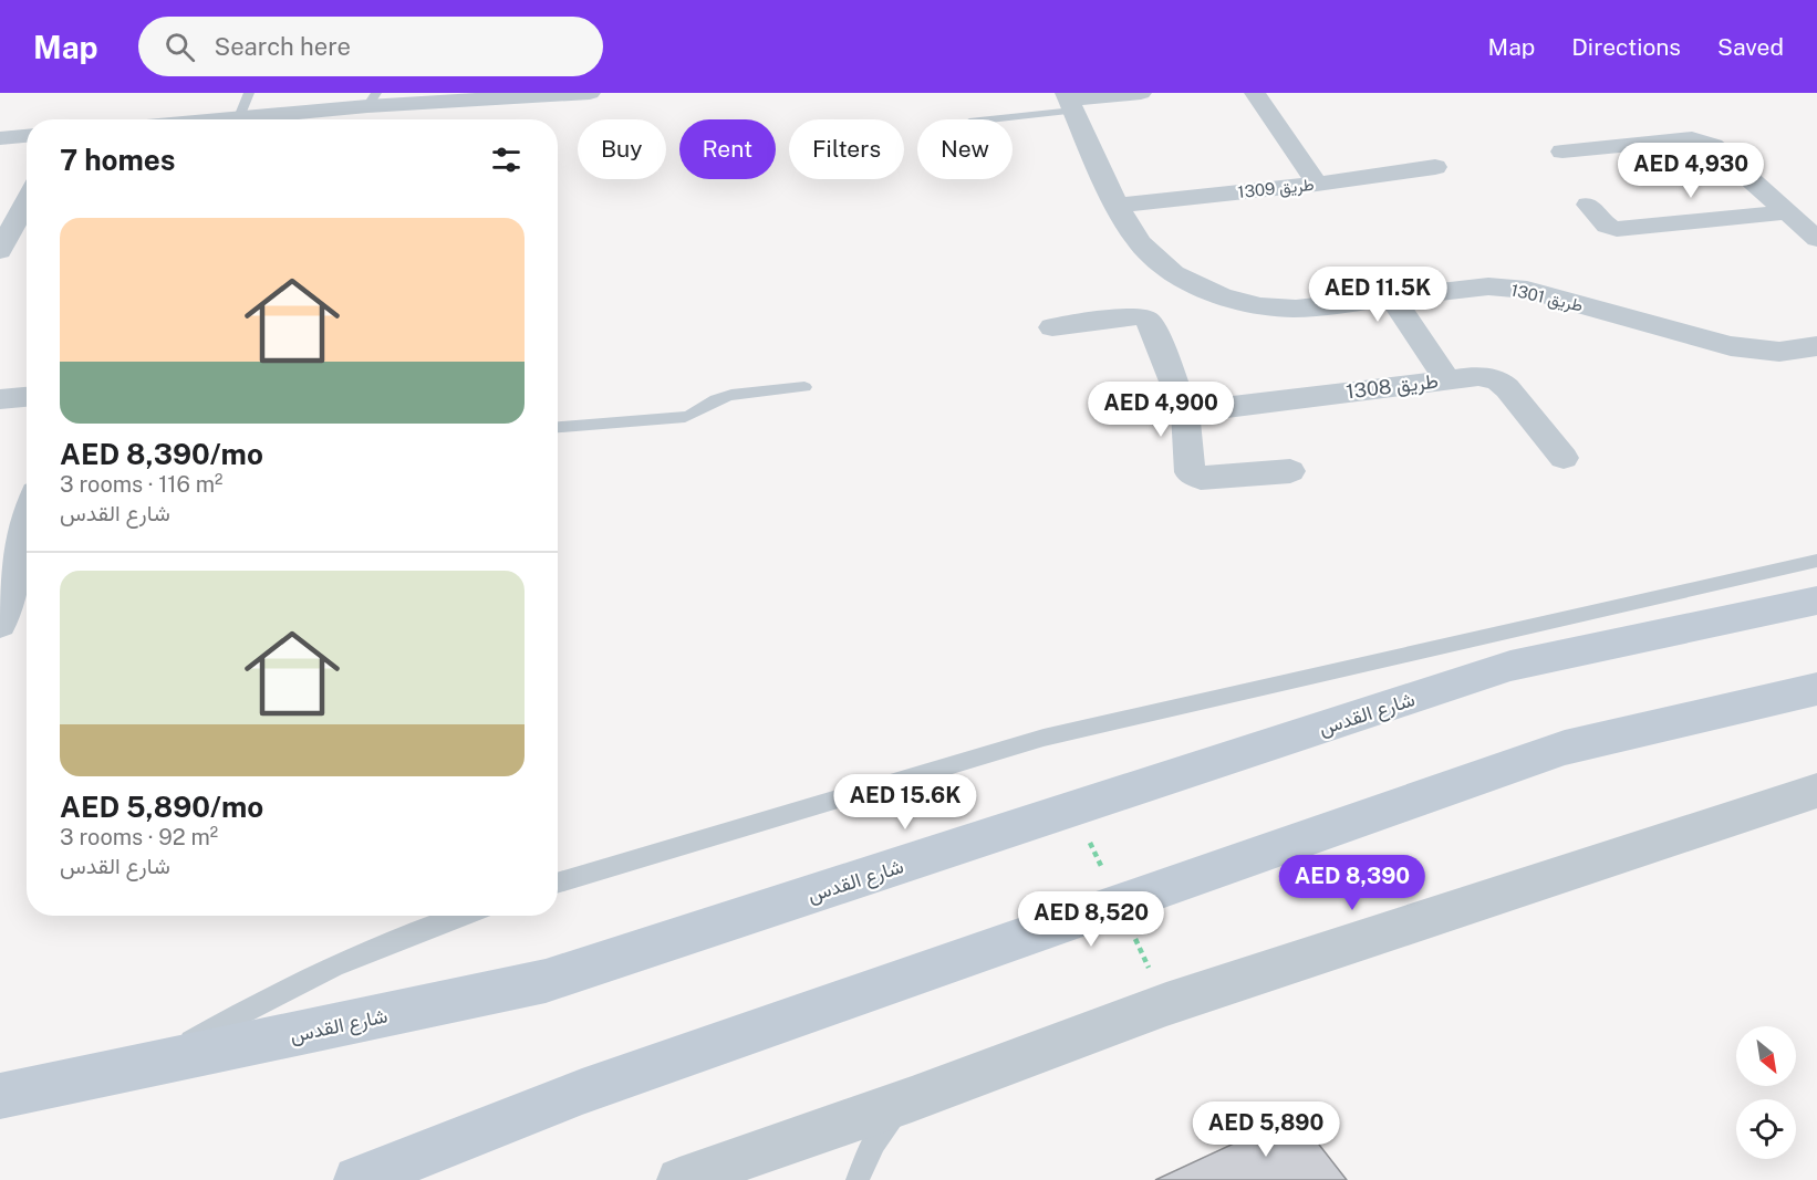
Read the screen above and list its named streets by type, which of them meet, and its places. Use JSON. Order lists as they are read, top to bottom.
{
  "streets": {
    "main road": ["شارع القدس"],
    "street": ["طريق 1309", "طريق 1301", "طريق 1308"]
  },
  "crossings": [
    ["طريق 1309", "طريق 1301"]
  ],
  "north": "bottom right",
  "page": {
    "header": "Map",
    "search": "Search here",
    "nav": ["Map", "Directions", "Saved"],
    "chip": [
      "Buy",
      "Rent",
      "Filters",
      "New"
    ],
    "heading": "7 homes",
    "price": [
      "AED 4,930",
      "AED 11.5K",
      "AED 4,900",
      "AED 15.6K",
      "AED 8,390",
      "AED 8,520",
      "AED 5,890"
    ],
    "list": [
      {
        "name": "AED 8,390/mo",
        "note": "3 rooms · 116 m² · شارع القدس"
      },
      {
        "name": "AED 5,890/mo",
        "note": "3 rooms · 92 m² · شارع القدس"
      }
    ]
  }
}
